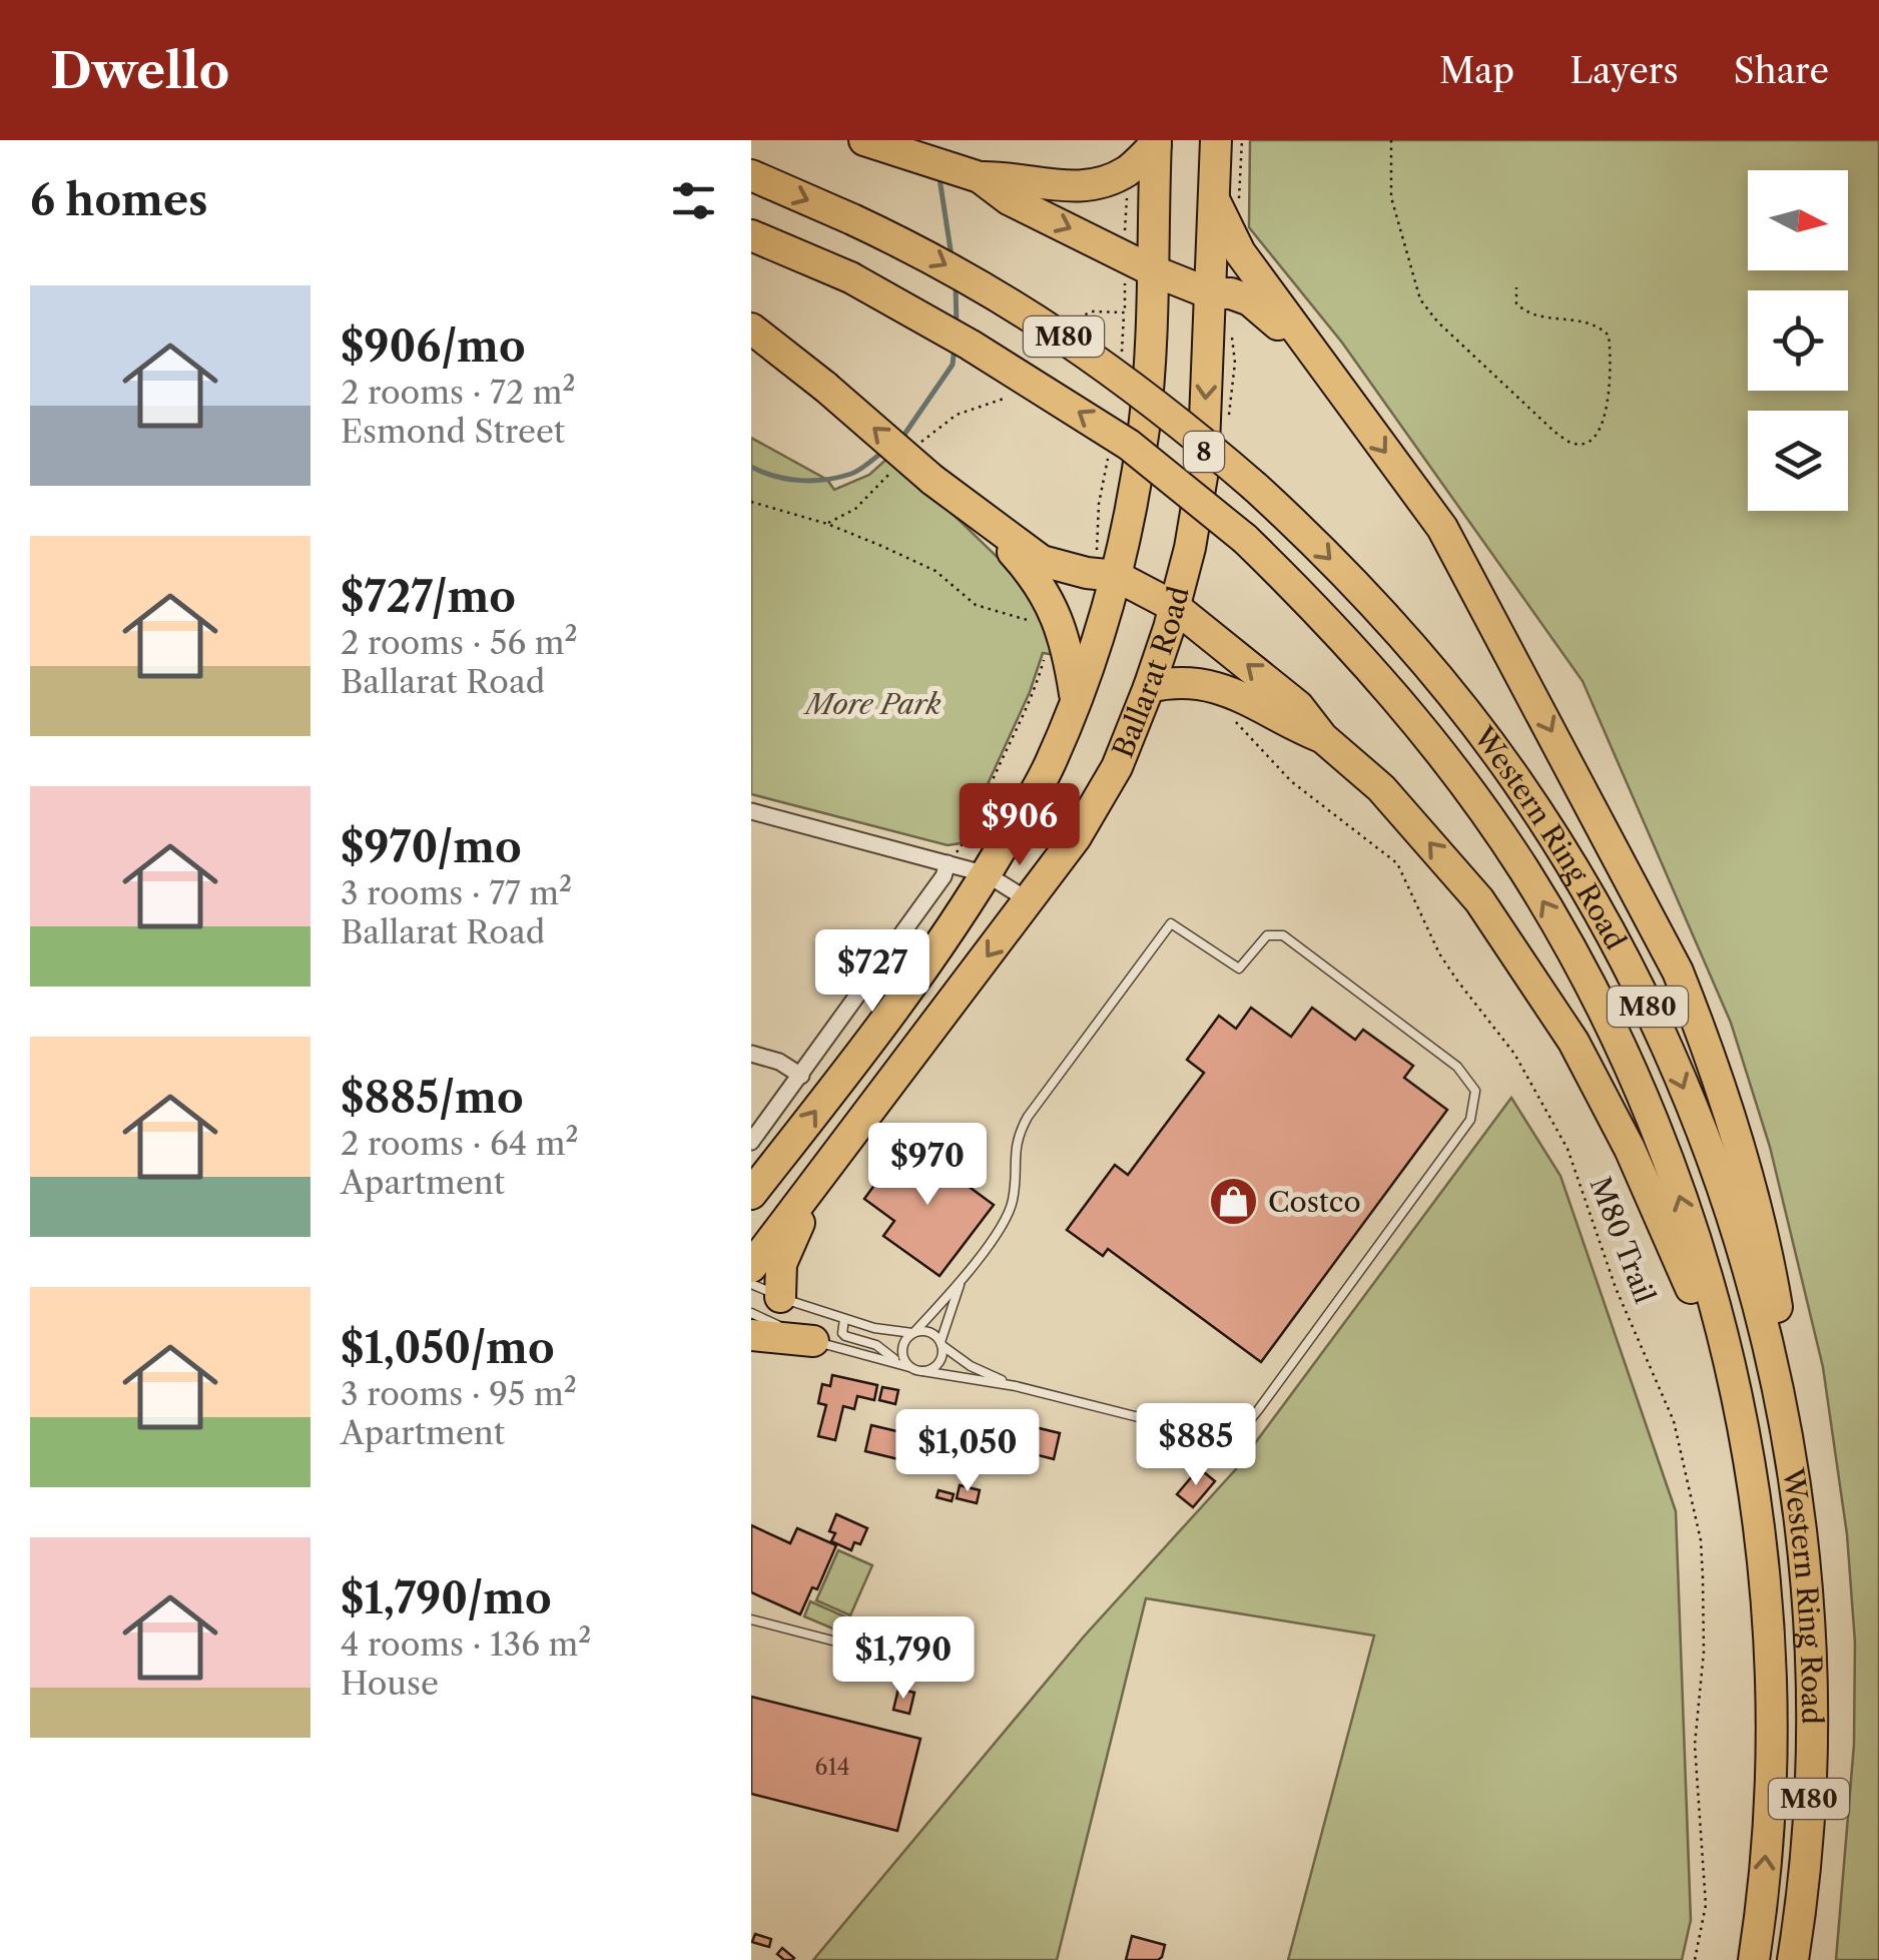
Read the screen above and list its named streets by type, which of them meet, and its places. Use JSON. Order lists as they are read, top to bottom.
{
  "streets": {
    "highway": [
      "M80",
      "8",
      "Ballarat Road",
      "Western Ring Road"
    ],
    "path": ["M80 Trail"]
  },
  "parks": ["More Park"],
  "places": {
    "shop": ["Costco"]
  },
  "house_numbers": ["614"],
  "north": "right",
  "page": {
    "header": "Dwello",
    "nav": ["Map", "Layers", "Share"],
    "heading": "6 homes",
    "list": [
      {
        "name": "$906/mo",
        "note": "2 rooms · 72 m² · Esmond Street"
      },
      {
        "name": "$727/mo",
        "note": "2 rooms · 56 m² · Ballarat Road"
      },
      {
        "name": "$970/mo",
        "note": "3 rooms · 77 m² · Ballarat Road"
      },
      {
        "name": "$885/mo",
        "note": "2 rooms · 64 m² · Apartment"
      },
      {
        "name": "$1,050/mo",
        "note": "3 rooms · 95 m² · Apartment"
      },
      {
        "name": "$1,790/mo",
        "note": "4 rooms · 136 m² · House"
      }
    ],
    "price": [
      "$906",
      "$727",
      "$970",
      "$885",
      "$1,050",
      "$1,790"
    ]
  }
}
